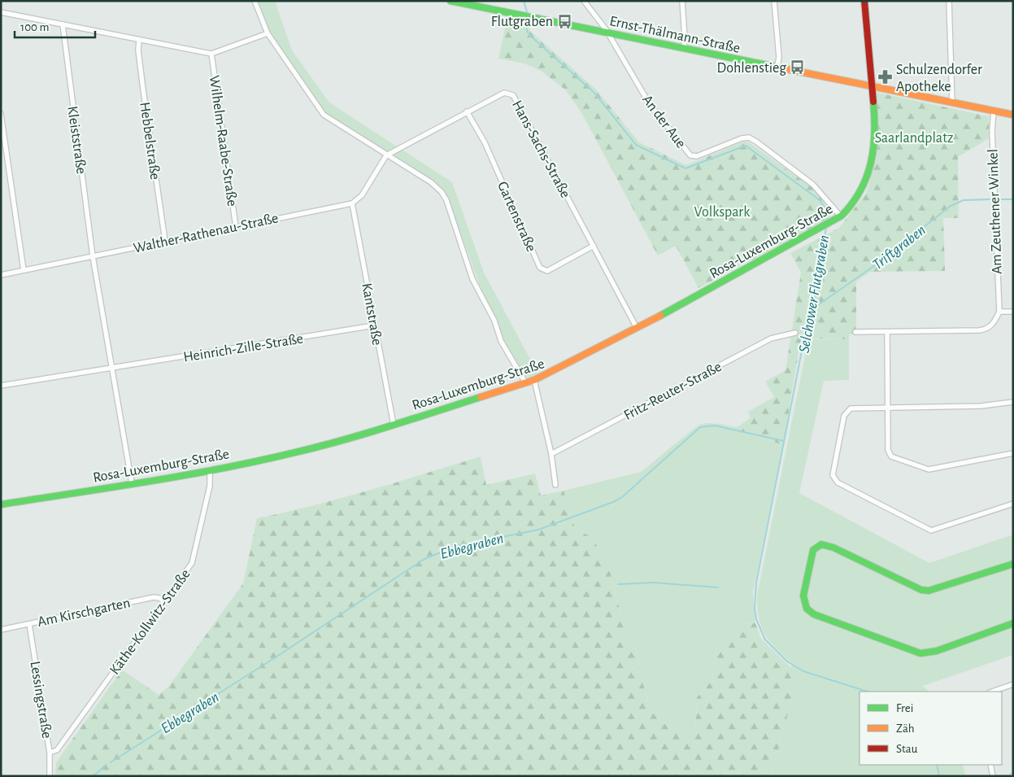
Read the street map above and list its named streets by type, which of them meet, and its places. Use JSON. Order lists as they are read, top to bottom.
{
  "streets": {
    "street": [
      "Ernst-Thälmann-Straße",
      "An der Aue",
      "Kleiststraße",
      "Hebbelstraße",
      "Wilhelm-Raabe-Straße",
      "Hans-Sachs-Straße",
      "Am Zeuthener Winkel",
      "Gartenstraße",
      "Walther-Rathenau-Straße",
      "Rosa-Luxemburg-Straße",
      "Kantstraße",
      "Heinrich-Zille-Straße",
      "Fritz-Reuter-Straße",
      "Am Kirschgarten",
      "Käthe-Kollwitz-Straße",
      "Lessingstraße"
    ]
  },
  "crossings": [
    ["Ernst-Thälmann-Straße", "An der Aue"],
    ["Ernst-Thälmann-Straße", "Am Zeuthener Winkel"],
    ["Ernst-Thälmann-Straße", "Rosa-Luxemburg-Straße"],
    ["An der Aue", "Rosa-Luxemburg-Straße"],
    ["Kleiststraße", "Walther-Rathenau-Straße"],
    ["Hebbelstraße", "Walther-Rathenau-Straße"],
    ["Wilhelm-Raabe-Straße", "Walther-Rathenau-Straße"],
    ["Hans-Sachs-Straße", "Gartenstraße"],
    ["Hans-Sachs-Straße", "Rosa-Luxemburg-Straße"],
    ["Walther-Rathenau-Straße", "Kantstraße"],
    ["Rosa-Luxemburg-Straße", "Kantstraße"],
    ["Rosa-Luxemburg-Straße", "Käthe-Kollwitz-Straße"],
    ["Kantstraße", "Heinrich-Zille-Straße"],
    ["Am Kirschgarten", "Käthe-Kollwitz-Straße"],
    ["Am Kirschgarten", "Lessingstraße"],
    ["Käthe-Kollwitz-Straße", "Lessingstraße"]
  ],
  "water": ["Triftgraben", "Selchower Flutgraben", "Ebbegraben"],
  "parks": ["Saarlandplatz", "Volkspark"],
  "places": {
    "bus stop": ["Flutgraben", "Dohlenstieg"],
    "pharmacy": ["Schulzendorfer Apotheke"]
  },
  "legend": ["Frei", "Zäh", "Stau"],
  "scale_bar": "100 m"
}
